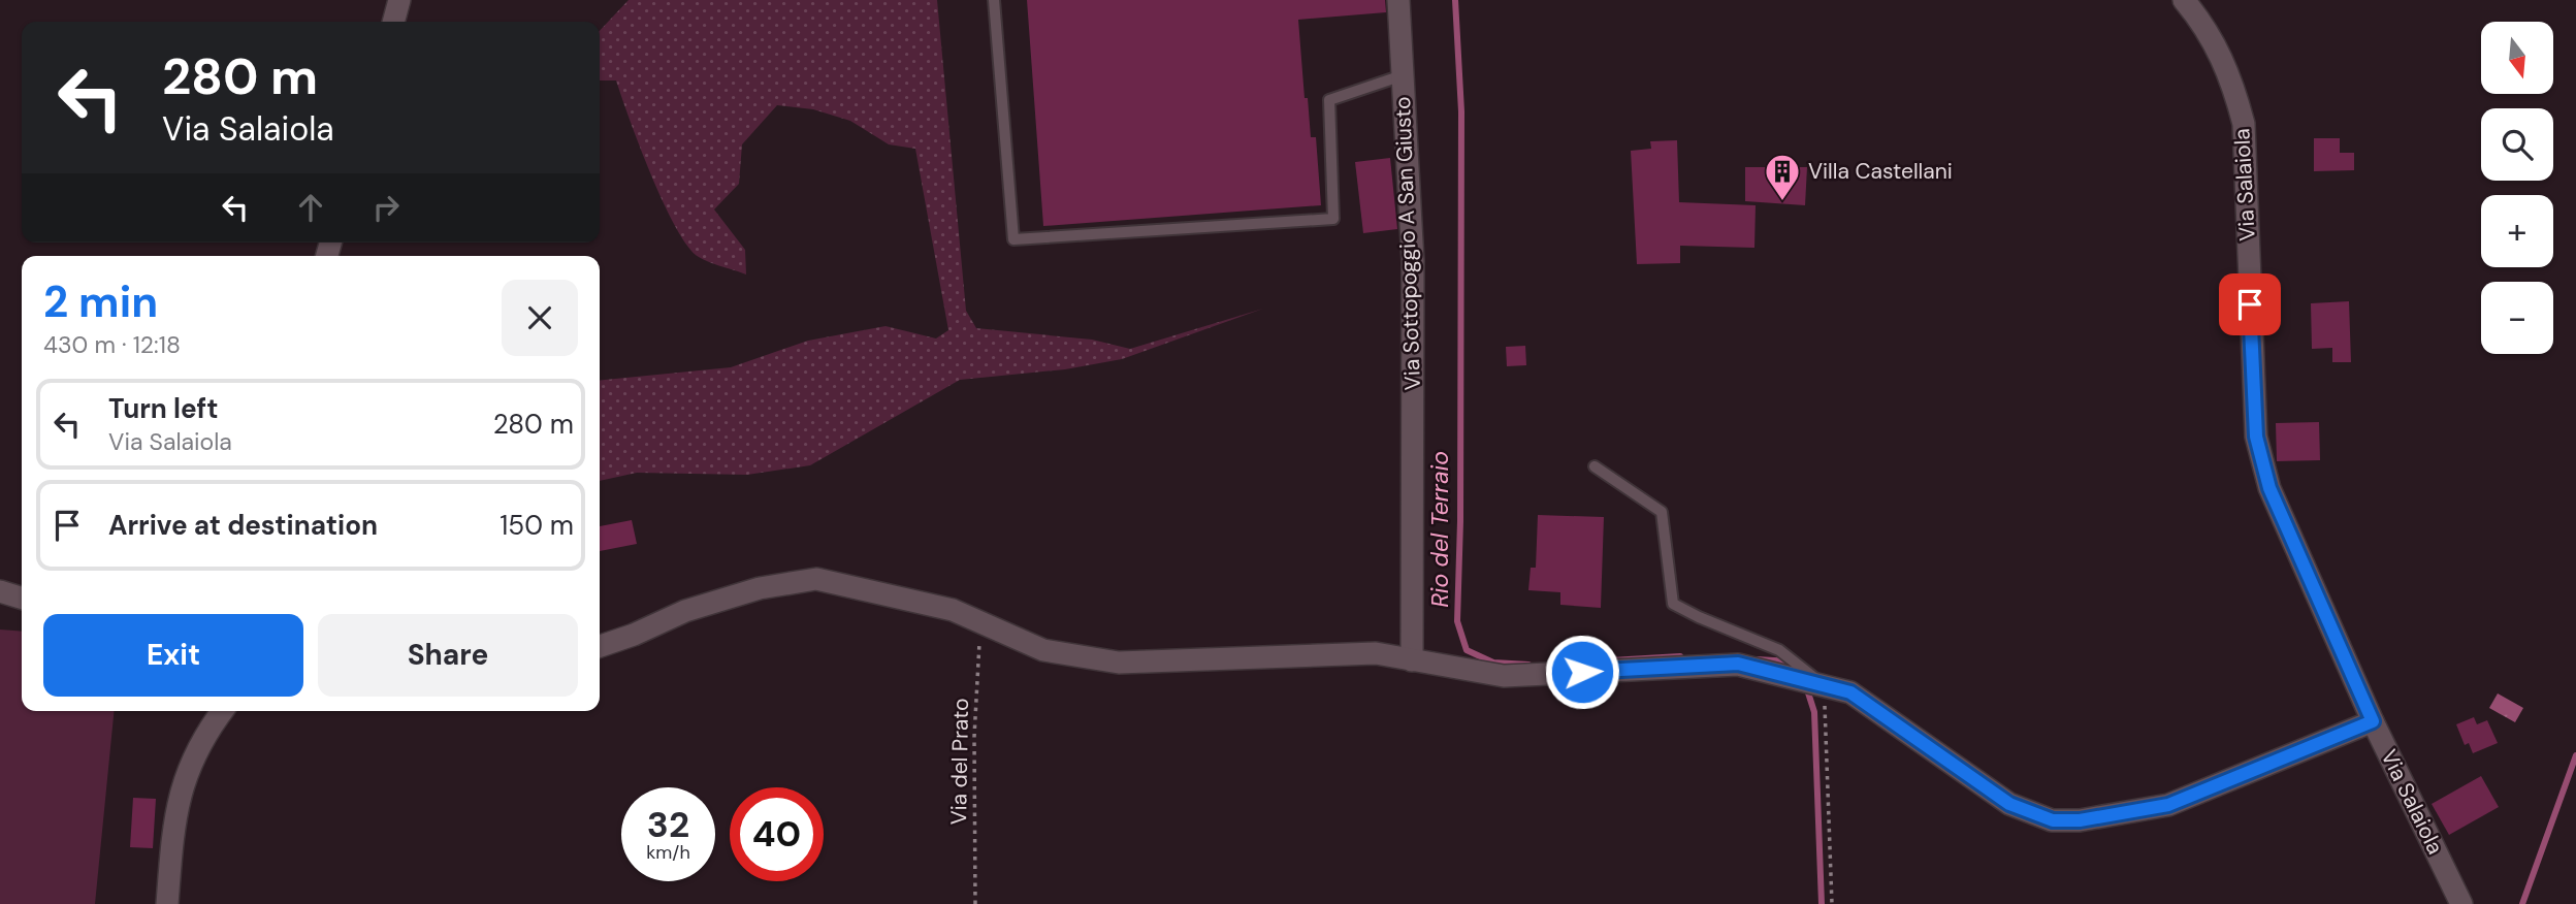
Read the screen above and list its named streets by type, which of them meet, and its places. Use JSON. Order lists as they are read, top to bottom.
{
  "streets": {
    "street": ["Via Salaiola", "Via Sottopoggio A San Giusto"],
    "path": ["Via del Prato"]
  },
  "water": ["Rio del Terraio"],
  "places": {
    "building": ["Villa Castellani"]
  },
  "north": "bottom",
  "page": {
    "map_buttons": ["+", "−"],
    "turn": ["280 m", "Via Salaiola"],
    "heading": ["2 min", "430 m · 12:18"],
    "list": [
      {
        "name": "Turn left",
        "note": "Via Salaiola",
        "value": "280 m"
      },
      {
        "name": "Arrive at destination",
        "value": "150 m"
      }
    ],
    "buttons": ["Exit", "Share"],
    "speed": "32 km/h",
    "limit": "40"
  }
}
